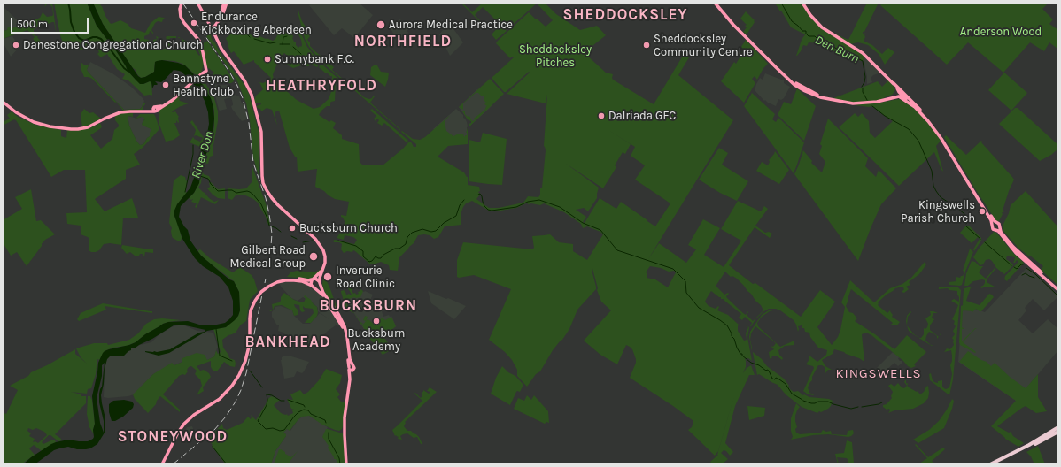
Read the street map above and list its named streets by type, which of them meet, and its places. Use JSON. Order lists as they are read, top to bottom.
{
  "districts": [
    "SHEDDOCKSLEY",
    "NORTHFIELD",
    "HEATHRYFOLD",
    "BUCKSBURN",
    "BANKHEAD",
    "KINGSWELLS",
    "STONEYWOOD"
  ],
  "water": ["Den Burn", "River Don"],
  "parks": ["Anderson Wood", "Sheddocksley Pitches"],
  "places": [
    "Endurance Kickboxing Aberdeen",
    "Aurora Medical Practice",
    "Danestone Congregational Church",
    "Sheddocksley Community Centre",
    "Sunnybank F.C.",
    "Bannatyne Health Club",
    "Dalriada GFC",
    "Kingswells Parish Church",
    "Bucksburn Church",
    "Gilbert Road Medical Group",
    "Inverurie Road Clinic",
    "Bucksburn Academy"
  ],
  "scale_bar": "500 m"
}
